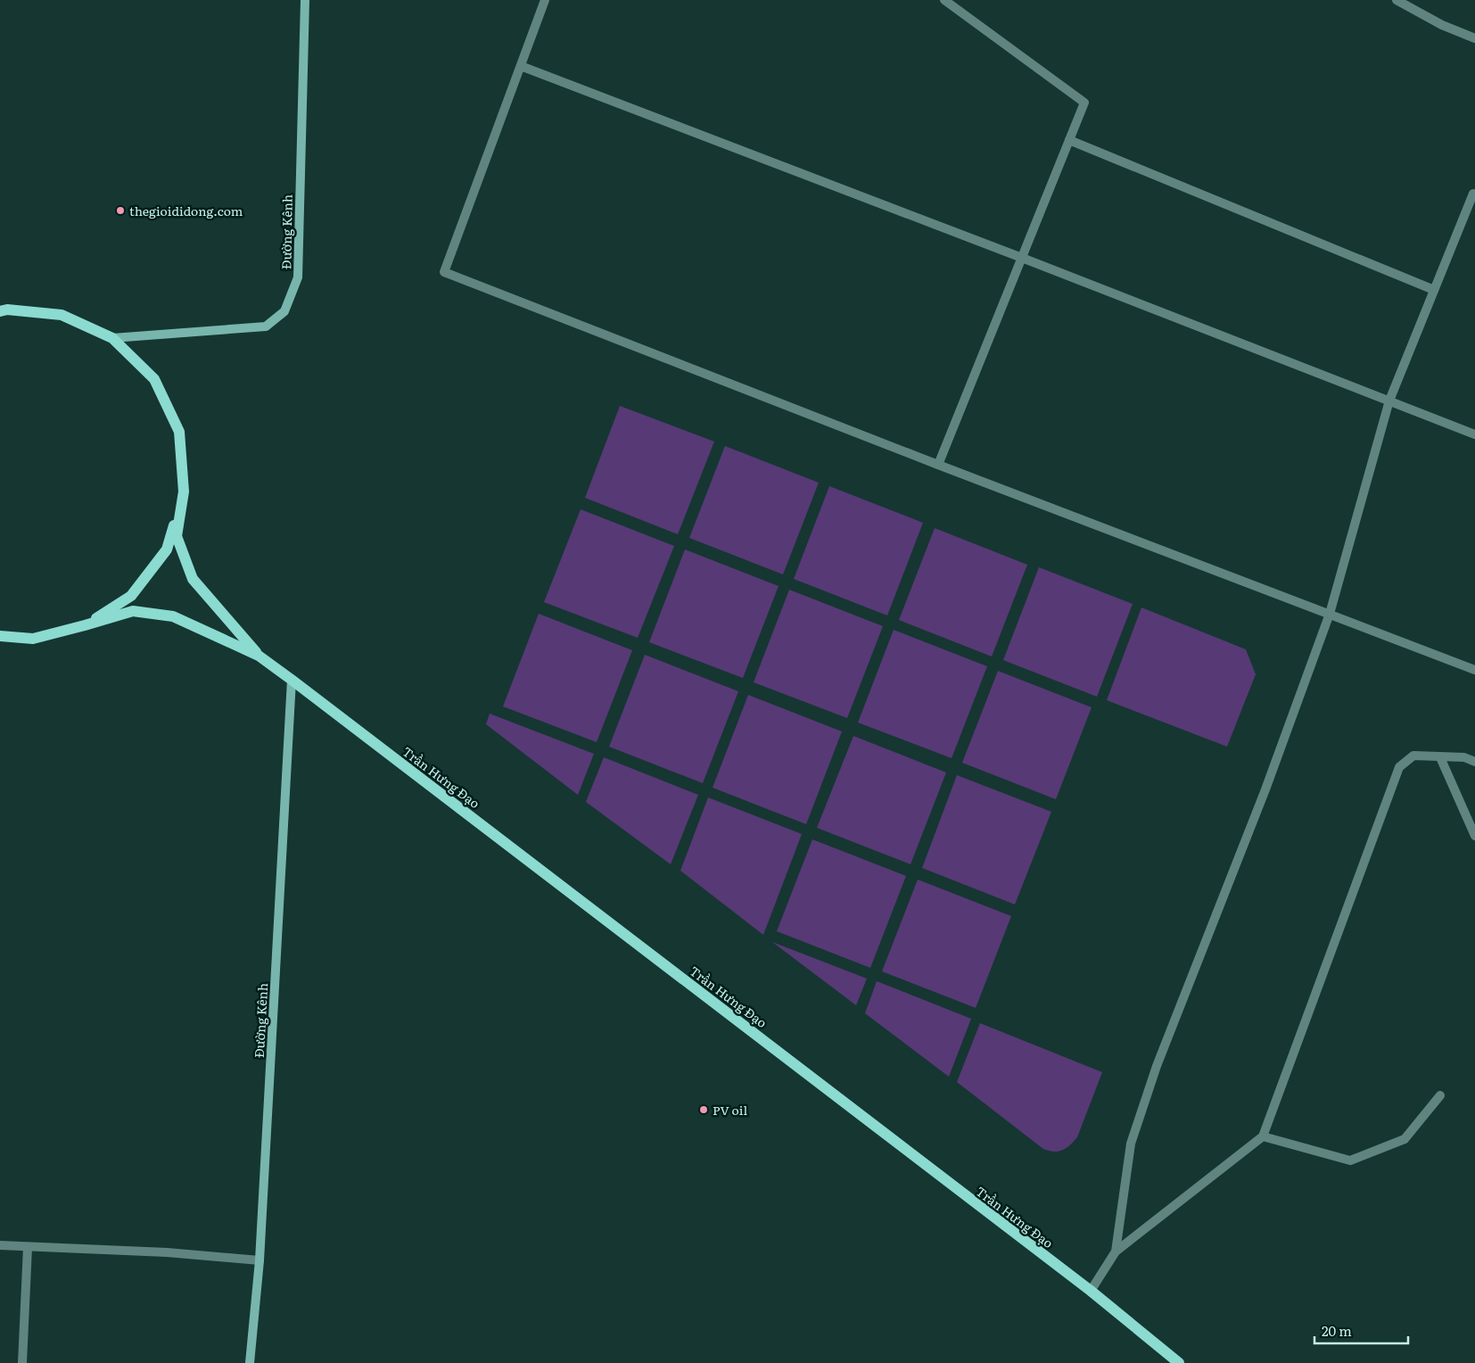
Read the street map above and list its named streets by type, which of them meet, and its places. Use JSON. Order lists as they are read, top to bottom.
{
  "streets": {
    "main road": ["Trần Hưng Đạo"],
    "street": ["Đường Kênh"]
  },
  "crossings": [
    ["Đường Kênh", "Trần Hưng Đạo"]
  ],
  "places": ["thegioididong.com", "PV oil"],
  "scale_bar": "20 m"
}
